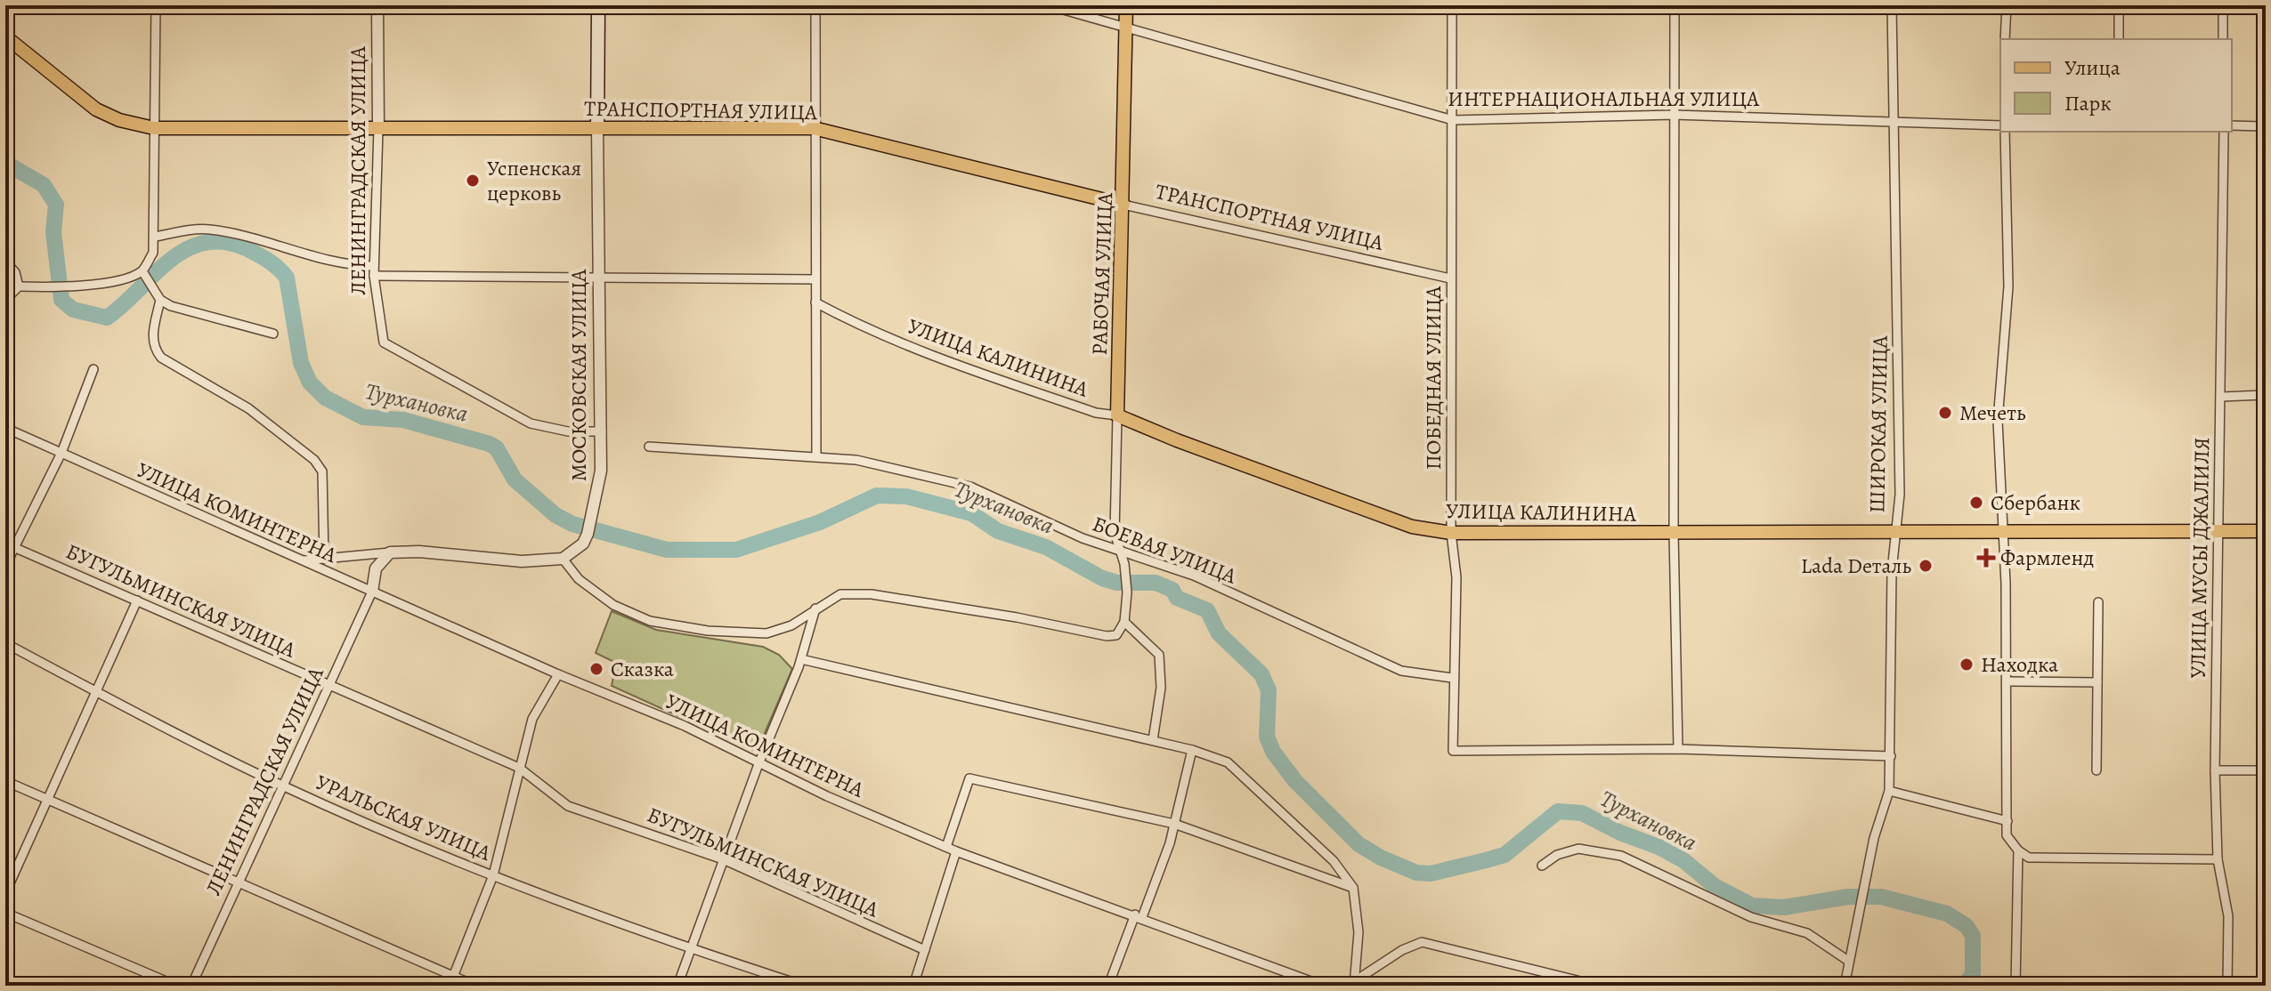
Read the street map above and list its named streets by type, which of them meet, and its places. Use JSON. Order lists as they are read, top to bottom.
{
  "streets": {
    "main road": [
      "ТРАНСПОРТНАЯ УЛИЦА",
      "РАБОЧАЯ УЛИЦА",
      "УЛИЦА КАЛИНИНА",
      "МОСКОВСКАЯ УЛИЦА"
    ],
    "street": [
      "ИНТЕРНАЦИОНАЛЬНАЯ УЛИЦА",
      "ЛЕНИНГРАДСКАЯ УЛИЦА",
      "ПОБЕДНАЯ УЛИЦА",
      "ШИРОКАЯ УЛИЦА",
      "УЛИЦА КОМИНТЕРНА",
      "БОЕВАЯ УЛИЦА",
      "УЛИЦА МУСЫ ДЖАЛИЛЯ",
      "БУГУЛЬМИНСКАЯ УЛИЦА",
      "УРАЛЬСКАЯ УЛИЦА"
    ]
  },
  "crossings": [
    ["ИНТЕРНАЦИОНАЛЬНАЯ УЛИЦА", "РАБОЧАЯ УЛИЦА"],
    ["ИНТЕРНАЦИОНАЛЬНАЯ УЛИЦА", "ПОБЕДНАЯ УЛИЦА"],
    ["ИНТЕРНАЦИОНАЛЬНАЯ УЛИЦА", "ШИРОКАЯ УЛИЦА"],
    ["ТРАНСПОРТНАЯ УЛИЦА", "ЛЕНИНГРАДСКАЯ УЛИЦА"],
    ["ТРАНСПОРТНАЯ УЛИЦА", "РАБОЧАЯ УЛИЦА"],
    ["ТРАНСПОРТНАЯ УЛИЦА", "МОСКОВСКАЯ УЛИЦА"],
    ["ТРАНСПОРТНАЯ УЛИЦА", "ПОБЕДНАЯ УЛИЦА"],
    ["ЛЕНИНГРАДСКАЯ УЛИЦА", "МОСКОВСКАЯ УЛИЦА"],
    ["ЛЕНИНГРАДСКАЯ УЛИЦА", "УЛИЦА КОМИНТЕРНА"],
    ["ЛЕНИНГРАДСКАЯ УЛИЦА", "БУГУЛЬМИНСКАЯ УЛИЦА"],
    ["ЛЕНИНГРАДСКАЯ УЛИЦА", "УРАЛЬСКАЯ УЛИЦА"],
    ["РАБОЧАЯ УЛИЦА", "УЛИЦА КАЛИНИНА"],
    ["РАБОЧАЯ УЛИЦА", "БОЕВАЯ УЛИЦА"],
    ["УЛИЦА КАЛИНИНА", "ПОБЕДНАЯ УЛИЦА"],
    ["УЛИЦА КАЛИНИНА", "ШИРОКАЯ УЛИЦА"],
    ["УЛИЦА КАЛИНИНА", "УЛИЦА МУСЫ ДЖАЛИЛЯ"],
    ["ПОБЕДНАЯ УЛИЦА", "БОЕВАЯ УЛИЦА"]
  ],
  "water": ["Турхановка"],
  "places": {
    "other": [
      "Успенская церковь",
      "Мечеть",
      "Сбербанк",
      "Lada Dеталь",
      "Находка",
      "Сказка"
    ],
    "health": ["Фармленд"]
  },
  "legend": ["Улица", "Парк"]
}
